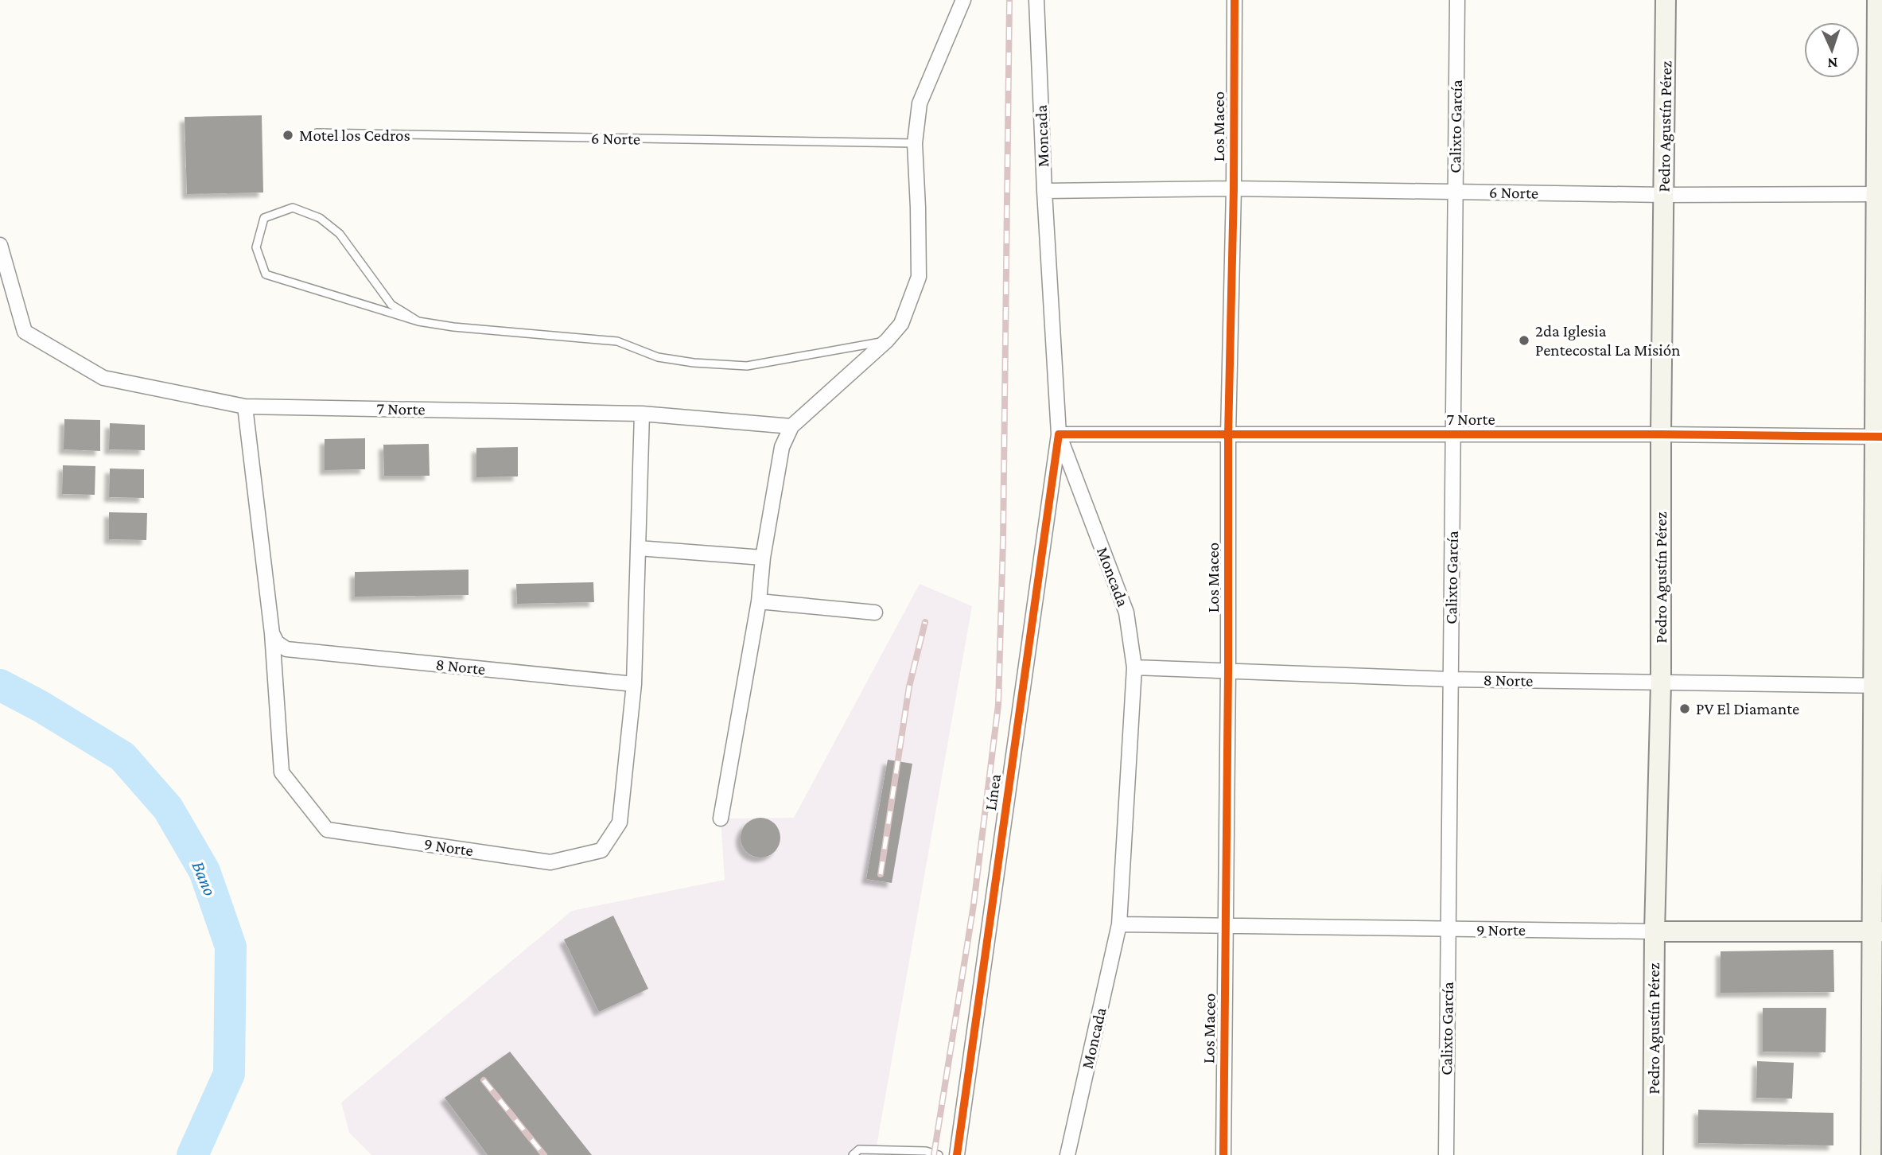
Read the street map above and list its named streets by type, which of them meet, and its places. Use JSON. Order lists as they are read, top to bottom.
{
  "streets": {
    "main road": ["Pedro Agustín Pérez", "9 Norte"],
    "street": [
      "Los Maceo",
      "Calixto García",
      "Moncada",
      "6 Norte",
      "7 Norte",
      "8 Norte",
      "Línea"
    ]
  },
  "crossings": [
    ["Los Maceo", "6 Norte"],
    ["Los Maceo", "7 Norte"],
    ["Los Maceo", "8 Norte"],
    ["Los Maceo", "9 Norte"],
    ["Calixto García", "6 Norte"],
    ["Calixto García", "7 Norte"],
    ["Calixto García", "8 Norte"],
    ["Calixto García", "9 Norte"],
    ["Pedro Agustín Pérez", "6 Norte"],
    ["Pedro Agustín Pérez", "7 Norte"],
    ["Pedro Agustín Pérez", "8 Norte"],
    ["Pedro Agustín Pérez", "9 Norte"],
    ["Moncada", "6 Norte"],
    ["Moncada", "7 Norte"],
    ["Moncada", "8 Norte"],
    ["Moncada", "Línea"],
    ["Moncada", "9 Norte"],
    ["7 Norte", "Línea"],
    ["7 Norte", "9 Norte"],
    ["8 Norte", "9 Norte"]
  ],
  "water": ["Bano"],
  "places": ["Motel los Cedros", "2da Iglesia Pentecostal La Misión", "PV El Diamante"],
  "north": "bottom"
}
